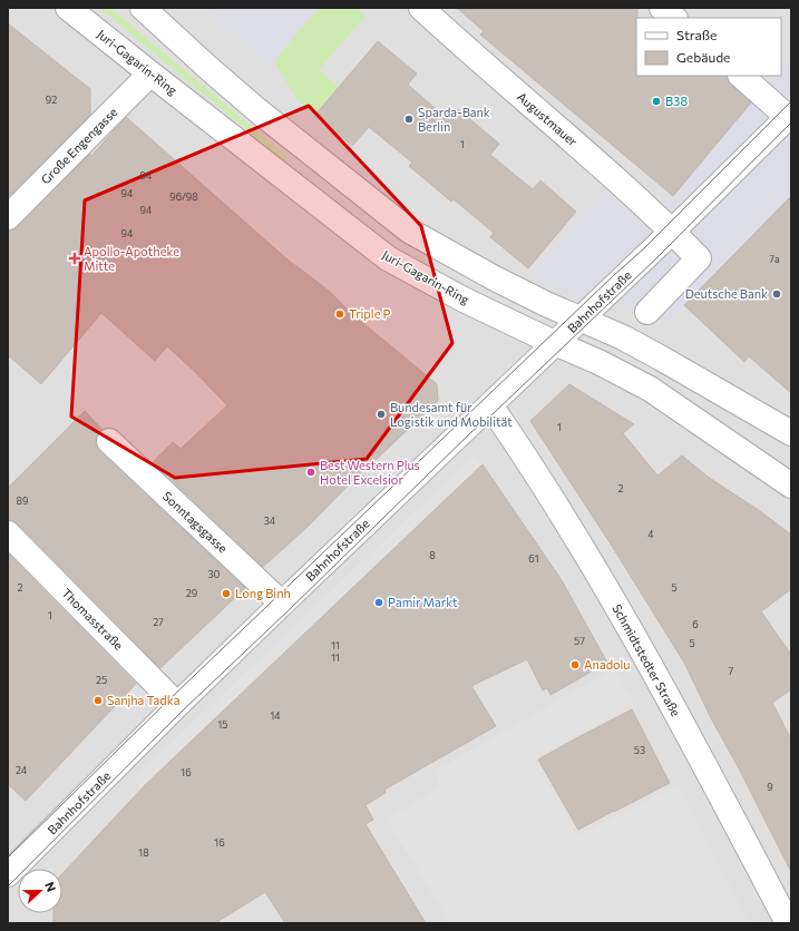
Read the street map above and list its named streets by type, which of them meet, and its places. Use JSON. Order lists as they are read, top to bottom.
{
  "streets": {
    "street": [
      "Juri-Gagarin-Ring",
      "Augustmauer",
      "Große Engengasse",
      "Bahnhofstraße",
      "Sonntagsgasse",
      "Thomasstraße",
      "Schmidtstedter Straße"
    ]
  },
  "crossings": [
    ["Juri-Gagarin-Ring", "Große Engengasse"],
    ["Juri-Gagarin-Ring", "Bahnhofstraße"],
    ["Augustmauer", "Bahnhofstraße"],
    ["Bahnhofstraße", "Sonntagsgasse"],
    ["Bahnhofstraße", "Thomasstraße"],
    ["Bahnhofstraße", "Schmidtstedter Straße"]
  ],
  "places": {
    "other": [
      "B38",
      "Sparda-Bank Berlin",
      "Deutsche Bank",
      "Triple P",
      "Bundesamt für Logistik und Mobilität",
      "Best Western Plus Hotel Excelsior",
      "Long Binh",
      "Pamir Markt",
      "Anadolu",
      "Sanjha Tadka"
    ],
    "health": ["Apollo-Apotheke Mitte"]
  },
  "house_numbers": [
    "92",
    "1",
    "94",
    "94",
    "96/98",
    "94",
    "94",
    "7a",
    "1",
    "2",
    "89",
    "34",
    "4",
    "8",
    "61",
    "30",
    "2",
    "5",
    "29",
    "1",
    "27",
    "6",
    "57",
    "5",
    "11",
    "11",
    "7",
    "25",
    "14",
    "15",
    "53",
    "24",
    "16",
    "9",
    "16",
    "18"
  ],
  "legend": ["Straße", "Gebäude"],
  "north": "right"
}
